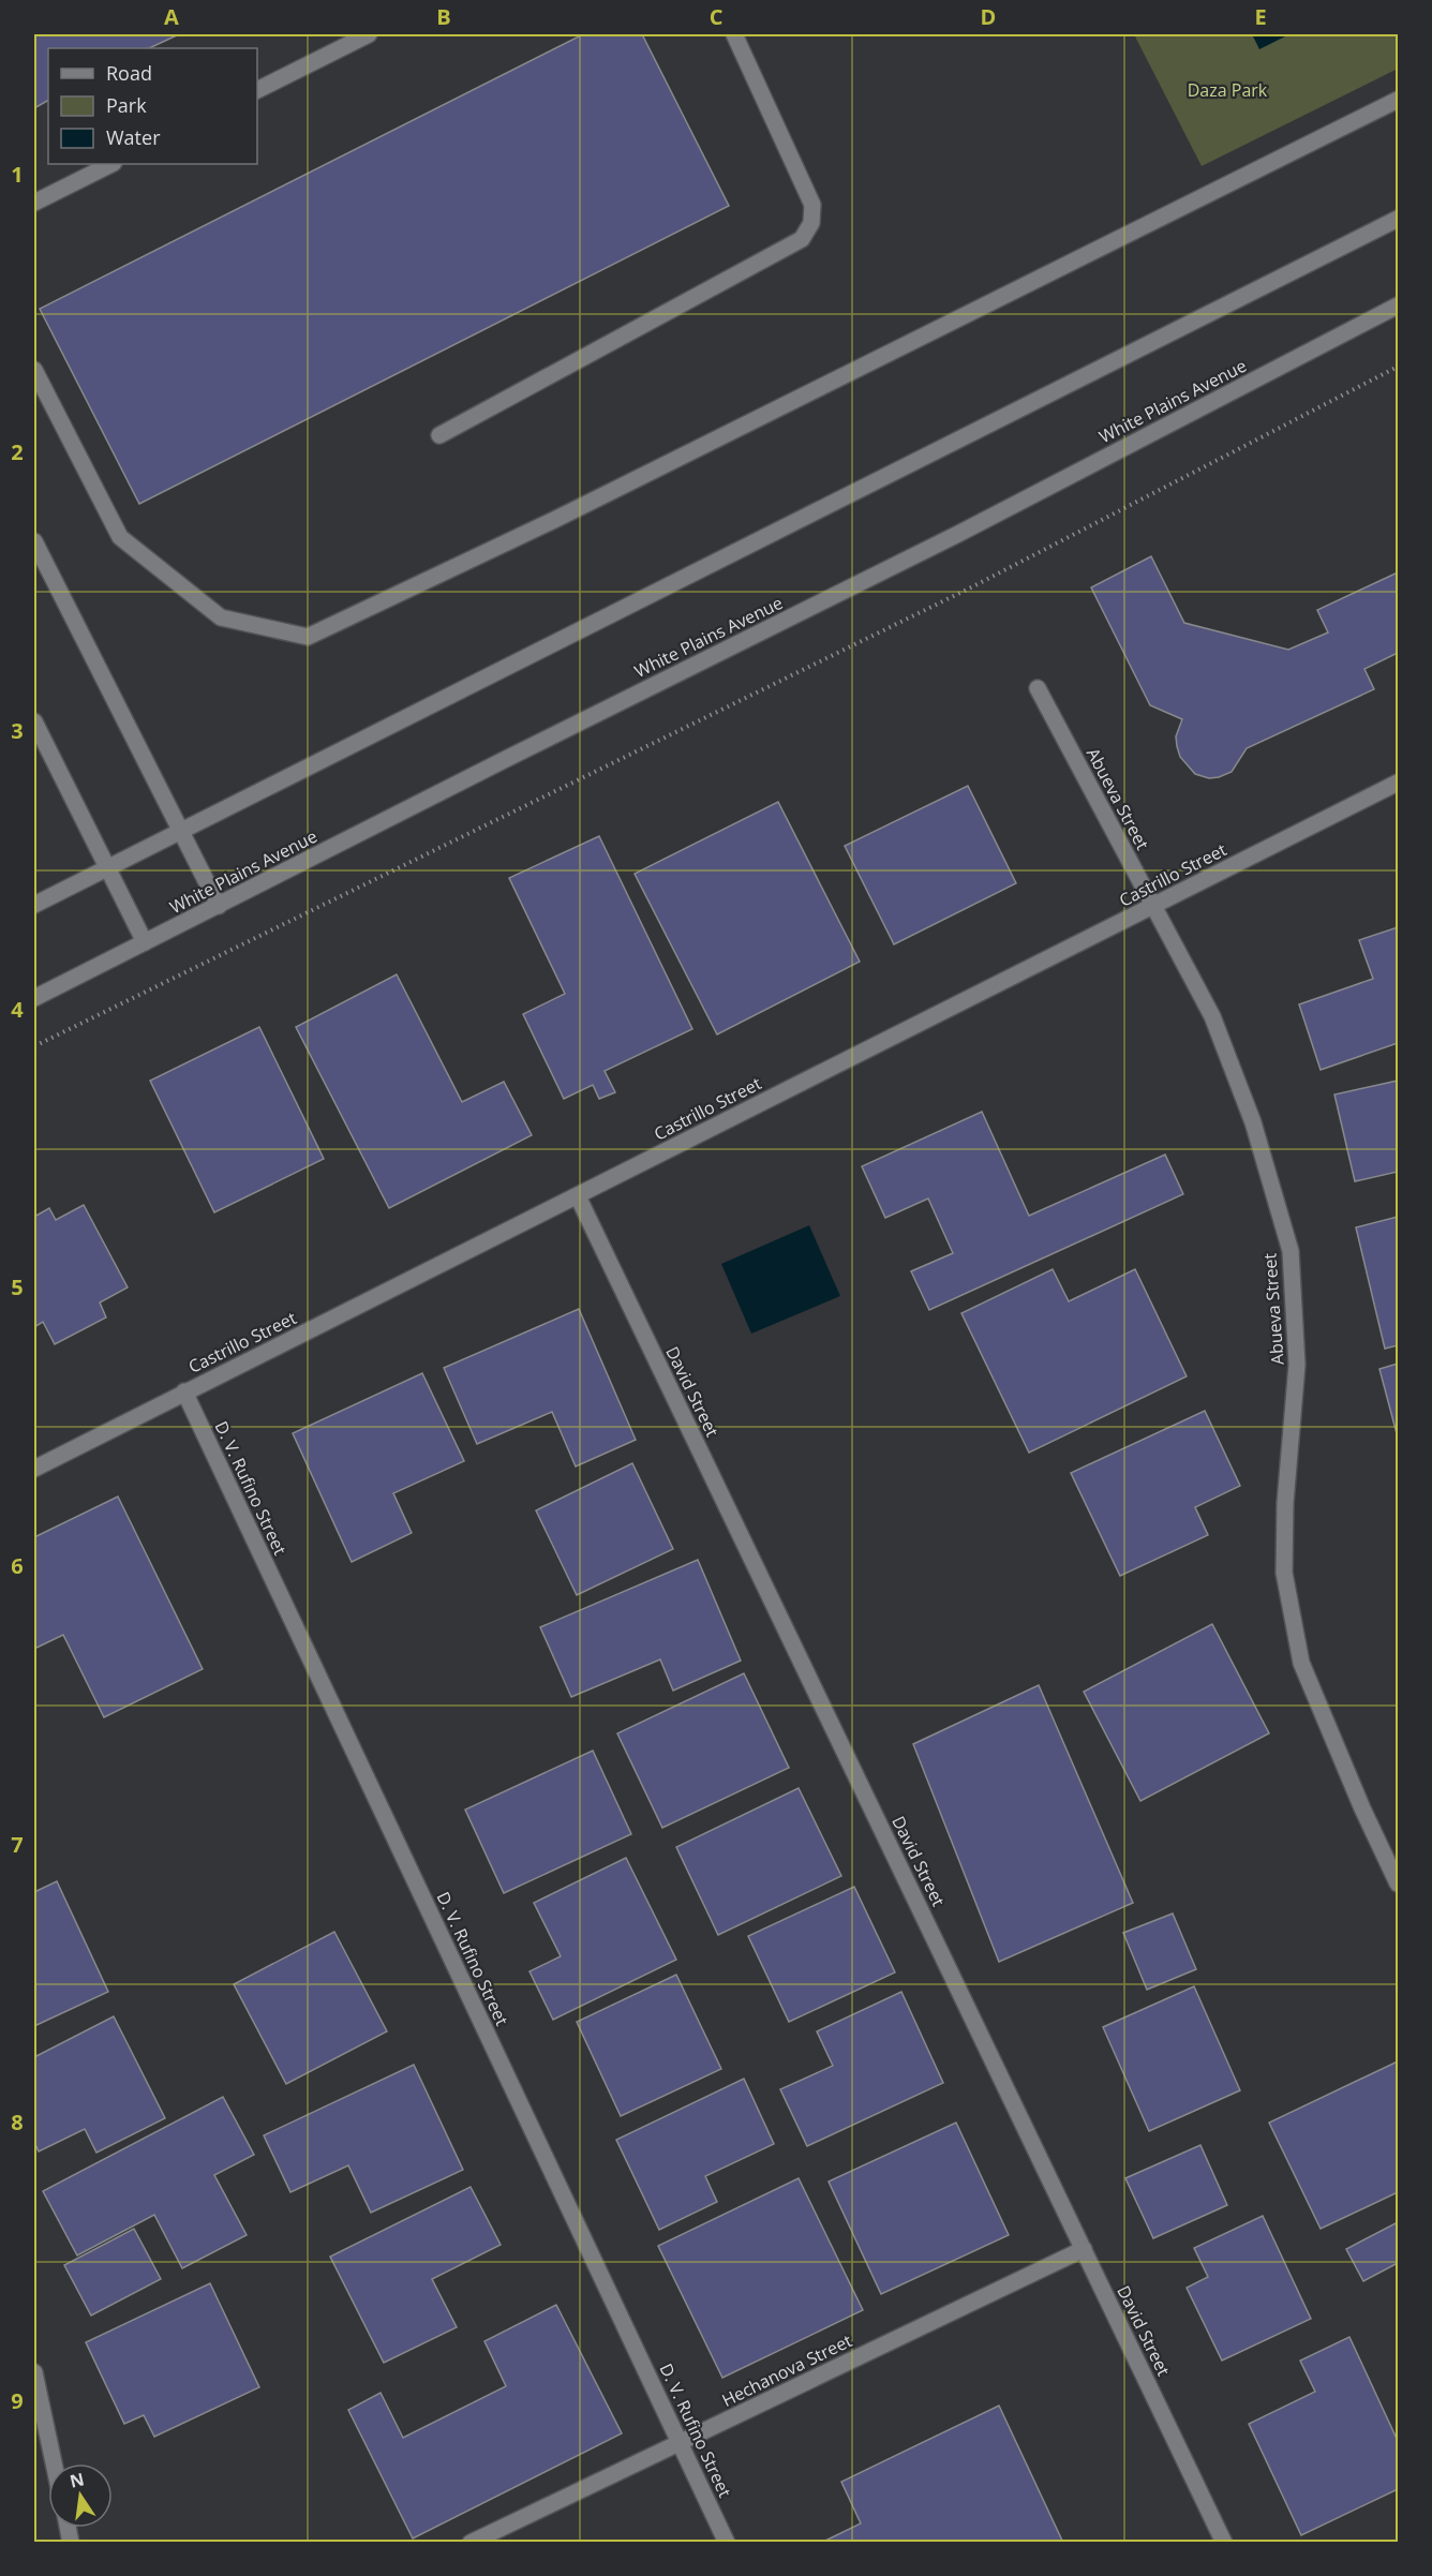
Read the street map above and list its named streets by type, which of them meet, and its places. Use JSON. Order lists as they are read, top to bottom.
{
  "streets": {
    "street": [
      "White Plains Avenue",
      "Abueva Street",
      "Castrillo Street",
      "David Street",
      "D. V. Rufino Street",
      "Hechanova Street"
    ]
  },
  "crossings": [
    ["Abueva Street", "Castrillo Street"],
    ["Castrillo Street", "David Street"],
    ["Castrillo Street", "D. V. Rufino Street"],
    ["David Street", "Hechanova Street"],
    ["D. V. Rufino Street", "Hechanova Street"]
  ],
  "parks": ["Daza Park"],
  "legend": ["Road", "Park", "Water"],
  "north": "top",
  "grid": {
    "columns": [
      "A",
      "B",
      "C",
      "D",
      "E"
    ],
    "rows": [
      "1",
      "2",
      "3",
      "4",
      "5",
      "6",
      "7",
      "8",
      "9"
    ]
  }
}
